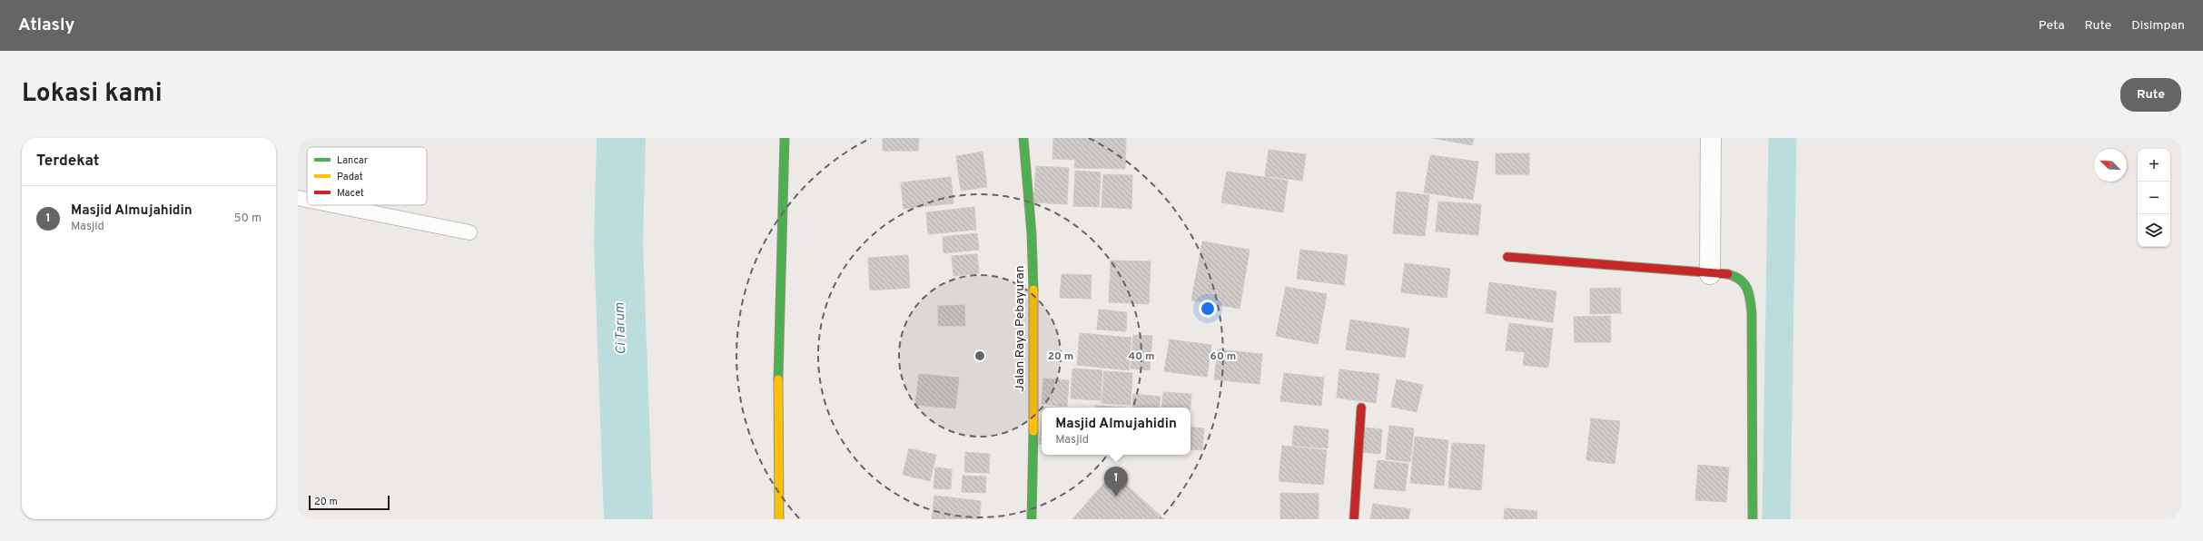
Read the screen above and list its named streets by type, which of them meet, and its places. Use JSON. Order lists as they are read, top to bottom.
{
  "streets": {
    "street": ["Jalan Raya Pebayuran"]
  },
  "water": ["Ci Tarum"],
  "legend": ["Lancar", "Padat", "Macet"],
  "scale_bar": "20 m",
  "north": "top left",
  "page": {
    "header": "Atlasly",
    "nav": ["Peta", "Rute", "Disimpan"],
    "title": "Lokasi kami",
    "buttons": "Rute",
    "heading": "Terdekat",
    "map_buttons": ["+", "−"],
    "list": [
      {
        "mark": "1",
        "name": "Masjid Almujahidin",
        "note": "Masjid",
        "value": "50 m"
      }
    ],
    "popup": ["Masjid Almujahidin", "Masjid"],
    "pins": "1",
    "scale": "20 m"
  },
  "rings": ["20 m", "40 m", "60 m"]
}
